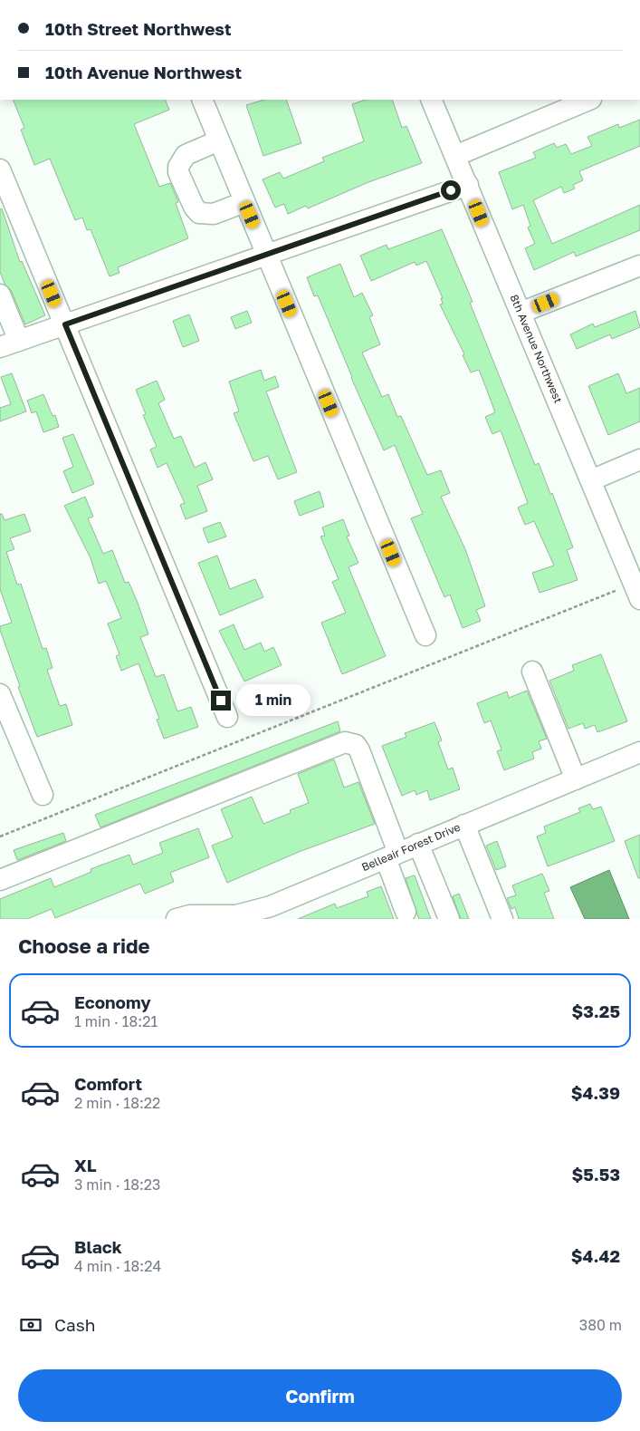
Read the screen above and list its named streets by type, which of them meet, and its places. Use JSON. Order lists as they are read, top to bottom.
{
  "streets": {
    "street": ["8th Avenue Northwest", "Belleair Forest Drive"]
  },
  "page": {
    "banner": ["10th Street Northwest", "10th Avenue Northwest"],
    "bubble": "1 min",
    "heading": "Choose a ride",
    "list": [
      {
        "name": "Economy",
        "note": "1 min · 18:21",
        "value": "$3.25"
      },
      {
        "name": "Comfort",
        "note": "2 min · 18:22",
        "value": "$4.39"
      },
      {
        "name": "XL",
        "note": "3 min · 18:23",
        "value": "$5.53"
      },
      {
        "name": "Black",
        "note": "4 min · 18:24",
        "value": "$4.42"
      }
    ],
    "pay": ["Cash", "380 m"],
    "buttons": "Confirm"
  }
}
